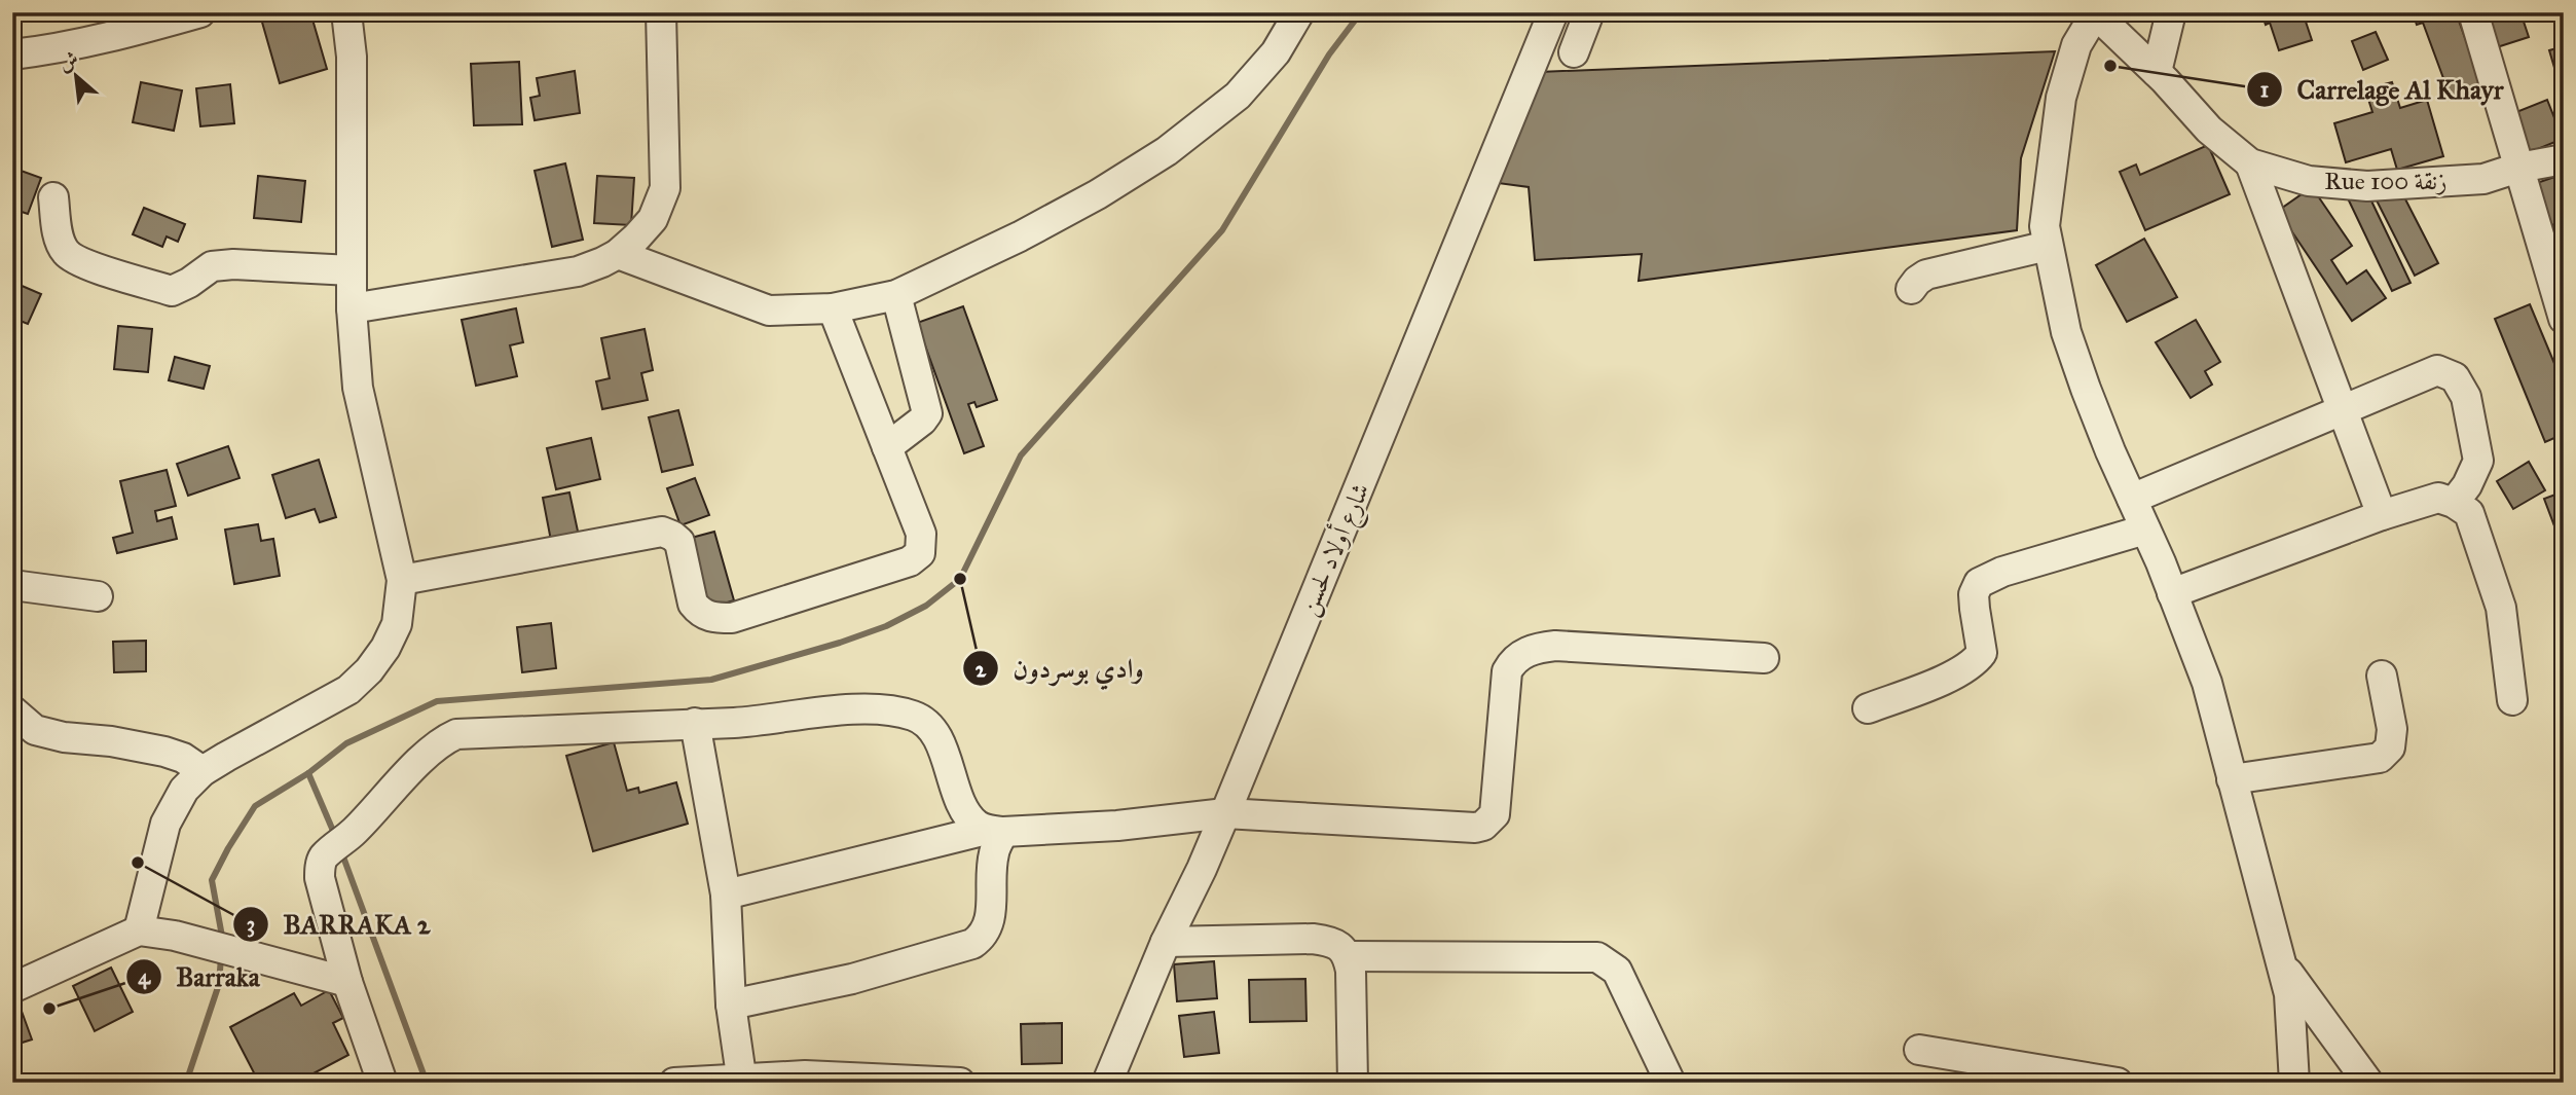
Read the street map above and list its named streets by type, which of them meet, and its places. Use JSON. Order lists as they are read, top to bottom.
{
  "streets": {
    "street": ["Rue 100 زنقة", "شارع أولاد لحسن"]
  },
  "places": [
    "Carrelage Al Khayr",
    "وادي بوسردون",
    "BARRAKA 2",
    "Barraka"
  ],
  "north": "top left"
}
